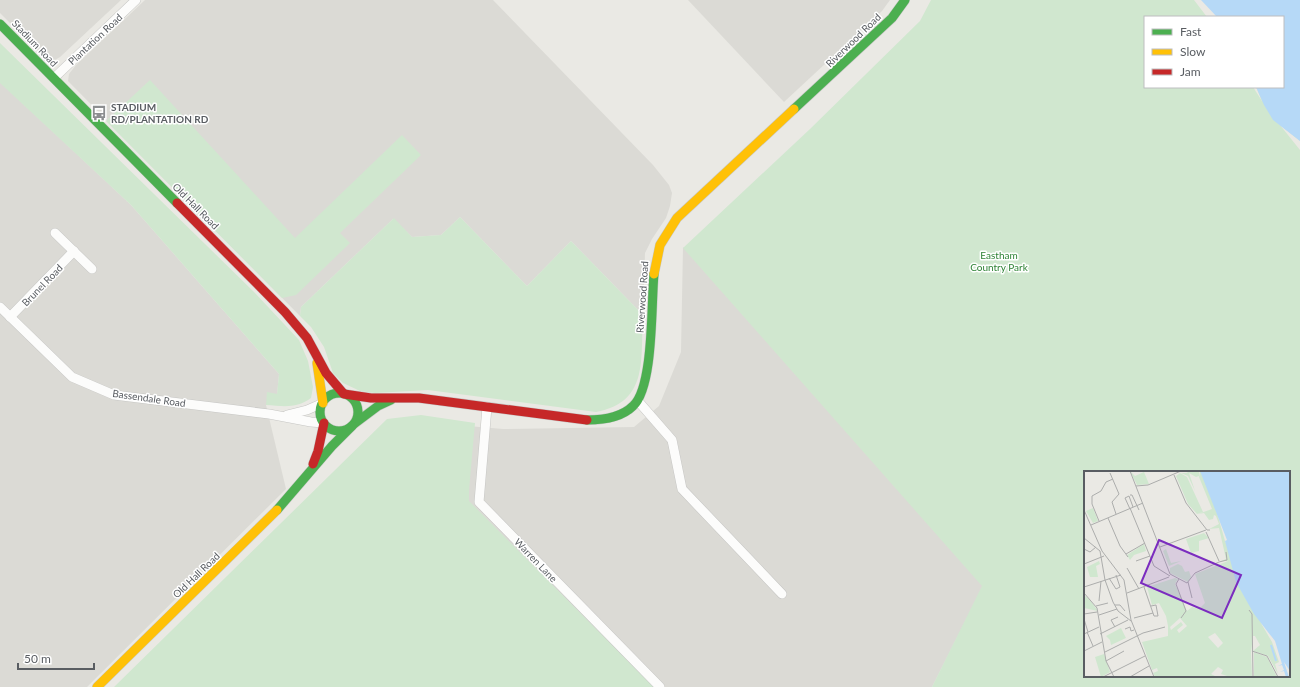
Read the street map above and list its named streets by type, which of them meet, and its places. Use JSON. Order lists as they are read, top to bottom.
{
  "streets": {
    "street": [
      "Plantation Road",
      "Riverwood Road",
      "Stadium Road",
      "Old Hall Road",
      "Brunel Road",
      "Bassendale Road",
      "Warren Lane"
    ]
  },
  "crossings": [
    ["Plantation Road", "Stadium Road"],
    ["Plantation Road", "Old Hall Road"],
    ["Stadium Road", "Old Hall Road"],
    ["Old Hall Road", "Bassendale Road"],
    ["Brunel Road", "Bassendale Road"]
  ],
  "parks": ["Eastham Country Park"],
  "places": {
    "bus stop": ["STADIUM RD/PLANTATION RD"]
  },
  "legend": ["Fast", "Slow", "Jam"],
  "scale_bar": "50 m"
}
